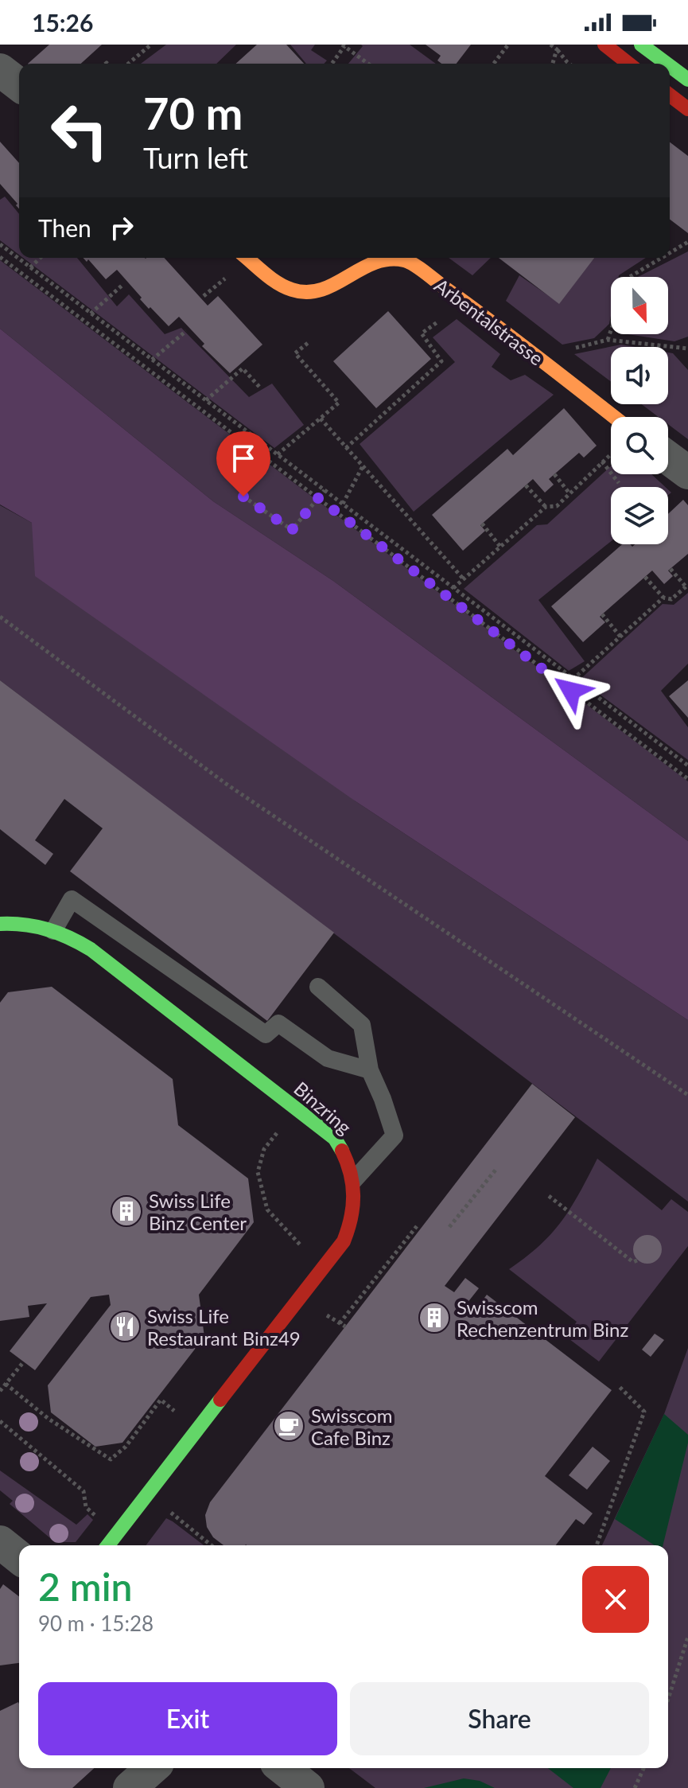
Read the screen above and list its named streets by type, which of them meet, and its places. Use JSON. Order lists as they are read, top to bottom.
{
  "streets": {
    "street": ["Arbentalstrasse", "Binzring"]
  },
  "places": {
    "building": ["Swiss Life Binz Center", "Swisscom Rechenzentrum Binz"],
    "restaurant": ["Swiss Life Restaurant Binz49"],
    "cafe": ["Swisscom Cafe Binz"]
  },
  "north": "bottom",
  "page": {
    "status": "15:26",
    "turn": ["70 m", "Turn left"],
    "then": "Then",
    "heading": ["2 min", "90 m · 15:28"],
    "buttons": ["Exit", "Share"]
  }
}
